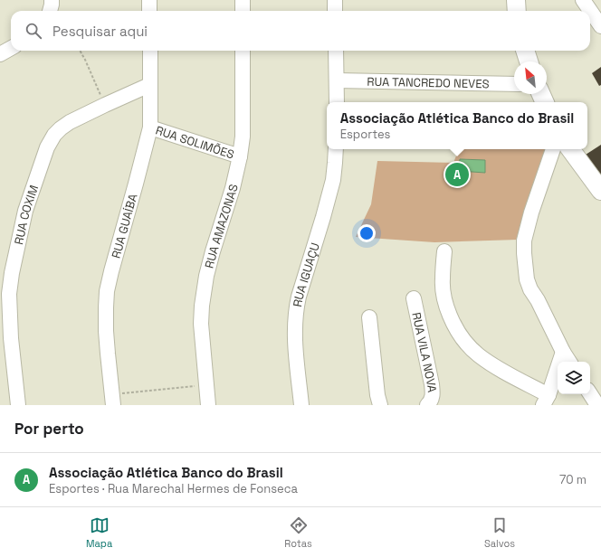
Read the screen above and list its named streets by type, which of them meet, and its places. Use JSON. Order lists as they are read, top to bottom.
{
  "streets": {
    "street": [
      "RUA TANCREDO NEVES",
      "RUA SOLIMÕES",
      "RUA COXIM",
      "RUA GUAÍBA",
      "RUA AMAZONAS",
      "RUA IGUAÇU",
      "RUA VILA NOVA"
    ]
  },
  "crossings": [
    ["RUA SOLIMÕES", "RUA GUAÍBA"],
    ["RUA SOLIMÕES", "RUA AMAZONAS"],
    ["RUA COXIM", "RUA GUAÍBA"]
  ],
  "north": "top left",
  "page": {
    "search": "Pesquisar aqui",
    "popup": ["Associação Atlética Banco do Brasil", "Esportes"],
    "pins": "A",
    "heading": "Por perto",
    "list": [
      {
        "mark": "A",
        "name": "Associação Atlética Banco do Brasil",
        "note": "Esportes · Rua Marechal Hermes de Fonseca",
        "value": "70 m"
      }
    ],
    "nav": ["Mapa", "Rotas", "Salvos"]
  }
}
